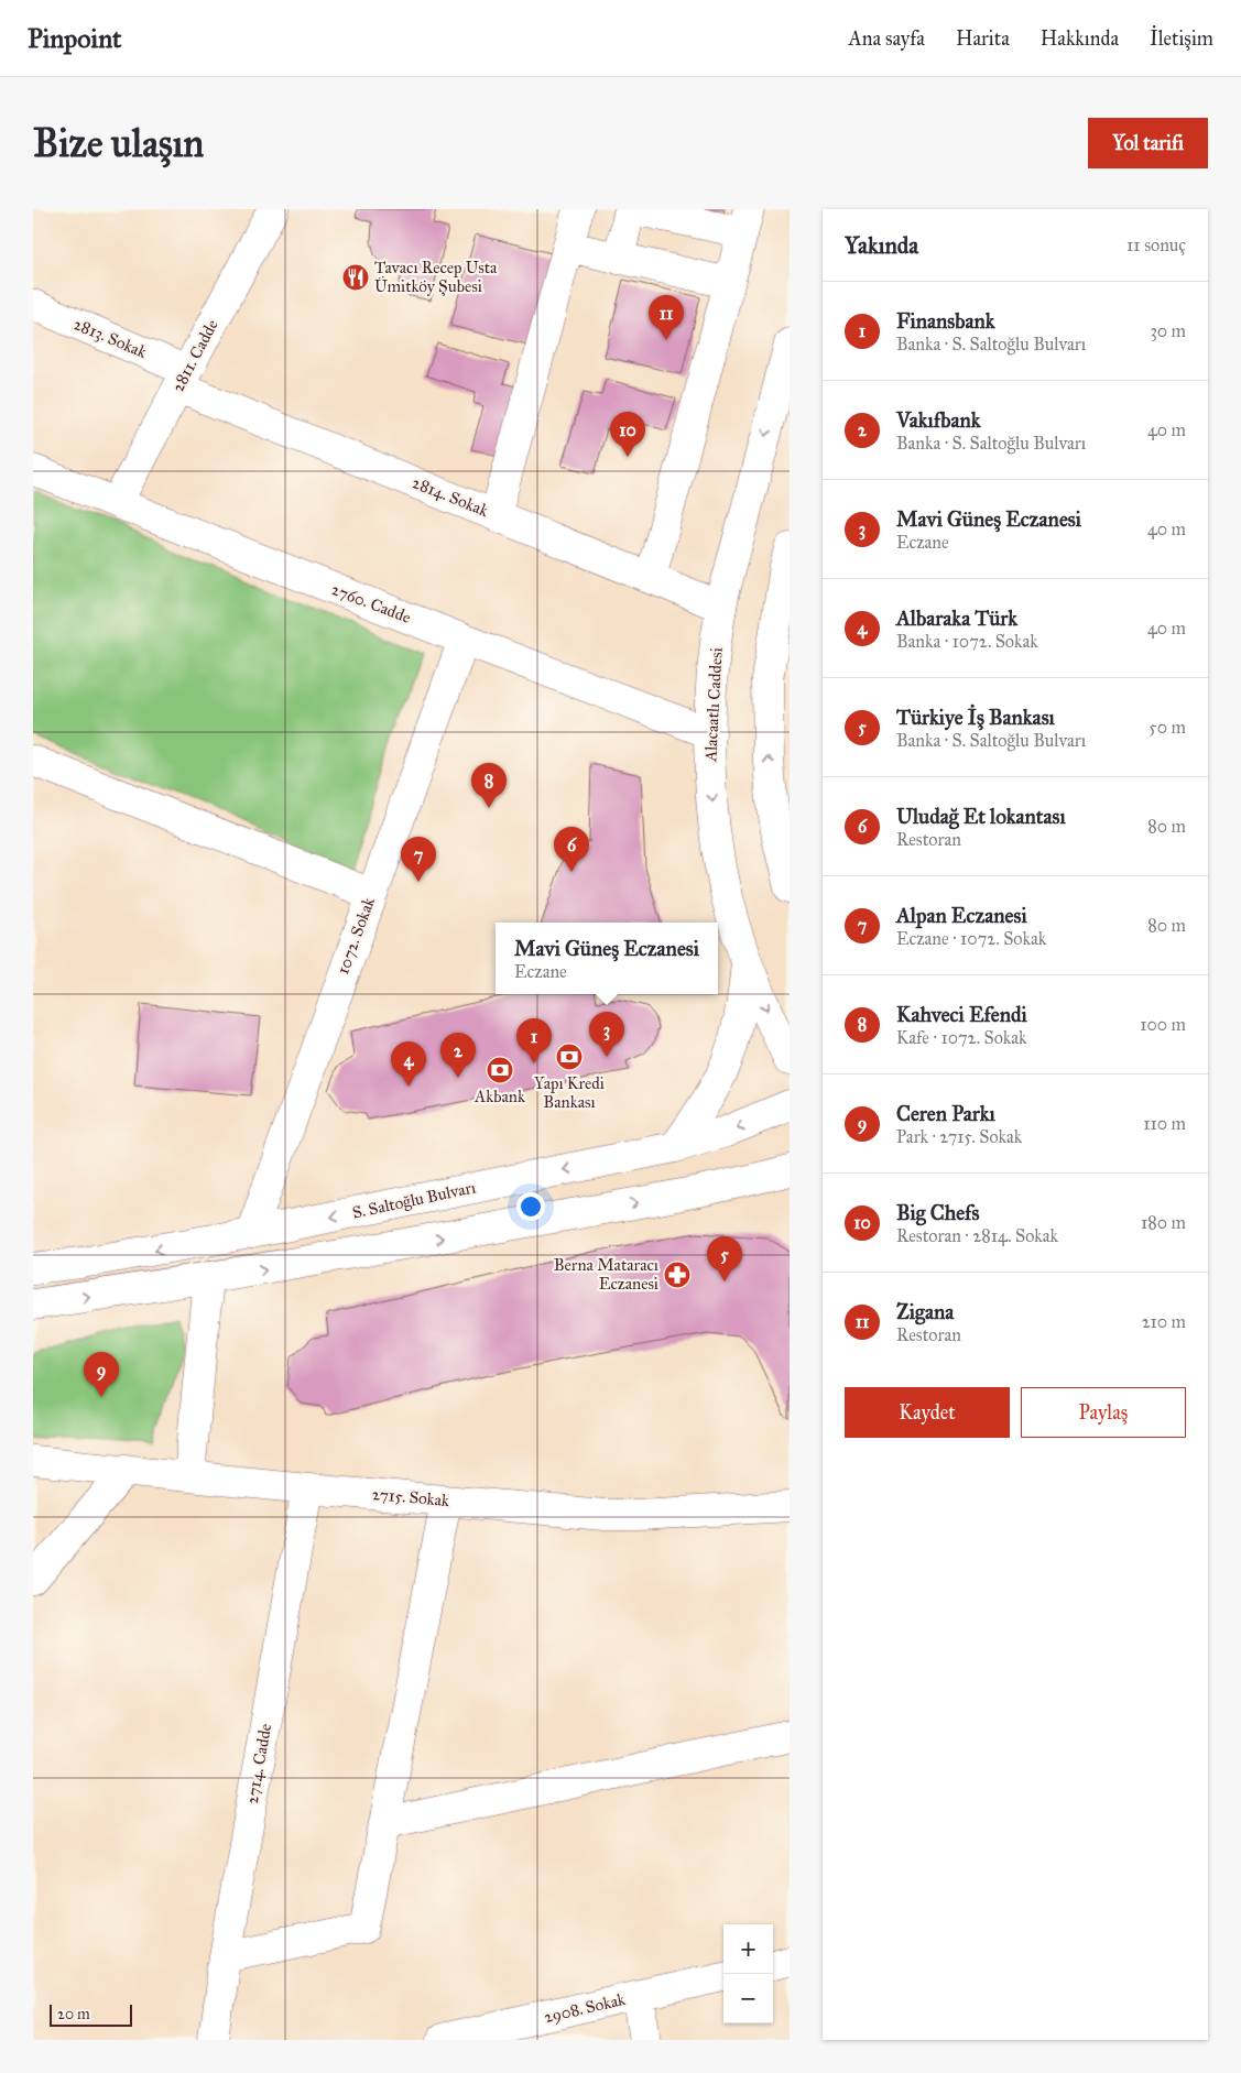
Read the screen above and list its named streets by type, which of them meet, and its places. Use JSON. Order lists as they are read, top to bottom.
{
  "streets": {
    "street": [
      "2813. Sokak",
      "2811. Cadde",
      "2814. Sokak",
      "2760. Cadde",
      "Alacaatlı Caddesi",
      "1072. Sokak",
      "S. Saltoğlu Bulvarı",
      "2715. Sokak",
      "2714. Cadde",
      "2908. Sokak"
    ]
  },
  "crossings": [
    ["2813. Sokak", "2811. Cadde"],
    ["2813. Sokak", "2814. Sokak"],
    ["2811. Cadde", "2814. Sokak"],
    ["2811. Cadde", "2760. Cadde"],
    ["2814. Sokak", "Alacaatlı Caddesi"],
    ["2760. Cadde", "Alacaatlı Caddesi"],
    ["2760. Cadde", "1072. Sokak"],
    ["1072. Sokak", "S. Saltoğlu Bulvarı"],
    ["2715. Sokak", "2714. Cadde"]
  ],
  "places": {
    "restaurant": ["Tavacı Recep Usta Ümitköy Şubesi"],
    "bank": ["Yapı Kredi Bankası", "Akbank"],
    "pharmacy": ["Berna Mataracı Eczanesi"]
  },
  "scale_bar": "20 m",
  "page": {
    "header": "Pinpoint",
    "nav": [
      "Ana sayfa",
      "Harita",
      "Hakkında",
      "İletişim"
    ],
    "buttons": [
      "Yol tarifi",
      ["Kaydet", "Paylaş"]
    ],
    "title": "Bize ulaşın",
    "heading": ["Yakında", "11 sonuç"],
    "list": [
      {
        "mark": "1",
        "name": "Finansbank",
        "note": "Banka · S. Saltoğlu Bulvarı",
        "value": "30 m"
      },
      {
        "mark": "2",
        "name": "Vakıfbank",
        "note": "Banka · S. Saltoğlu Bulvarı",
        "value": "40 m"
      },
      {
        "mark": "3",
        "name": "Mavi Güneş Eczanesi",
        "note": "Eczane",
        "value": "40 m"
      },
      {
        "mark": "4",
        "name": "Albaraka Türk",
        "note": "Banka · 1072. Sokak",
        "value": "40 m"
      },
      {
        "mark": "5",
        "name": "Türkiye İş Bankası",
        "note": "Banka · S. Saltoğlu Bulvarı",
        "value": "50 m"
      },
      {
        "mark": "6",
        "name": "Uludağ Et lokantası",
        "note": "Restoran",
        "value": "80 m"
      },
      {
        "mark": "7",
        "name": "Alpan Eczanesi",
        "note": "Eczane · 1072. Sokak",
        "value": "80 m"
      },
      {
        "mark": "8",
        "name": "Kahveci Efendi",
        "note": "Kafe · 1072. Sokak",
        "value": "100 m"
      },
      {
        "mark": "9",
        "name": "Ceren Parkı",
        "note": "Park · 2715. Sokak",
        "value": "110 m"
      },
      {
        "mark": "10",
        "name": "Big Chefs",
        "note": "Restoran · 2814. Sokak",
        "value": "180 m"
      },
      {
        "mark": "11",
        "name": "Zigana",
        "note": "Restoran",
        "value": "210 m"
      }
    ],
    "pins": [
      "11",
      "10",
      "8",
      "6",
      "7",
      "3",
      "1",
      "2",
      "4",
      "5",
      "9"
    ],
    "popup": ["Mavi Güneş Eczanesi", "Eczane"],
    "map_buttons": ["+", "−"],
    "scale": "20 m"
  }
}
